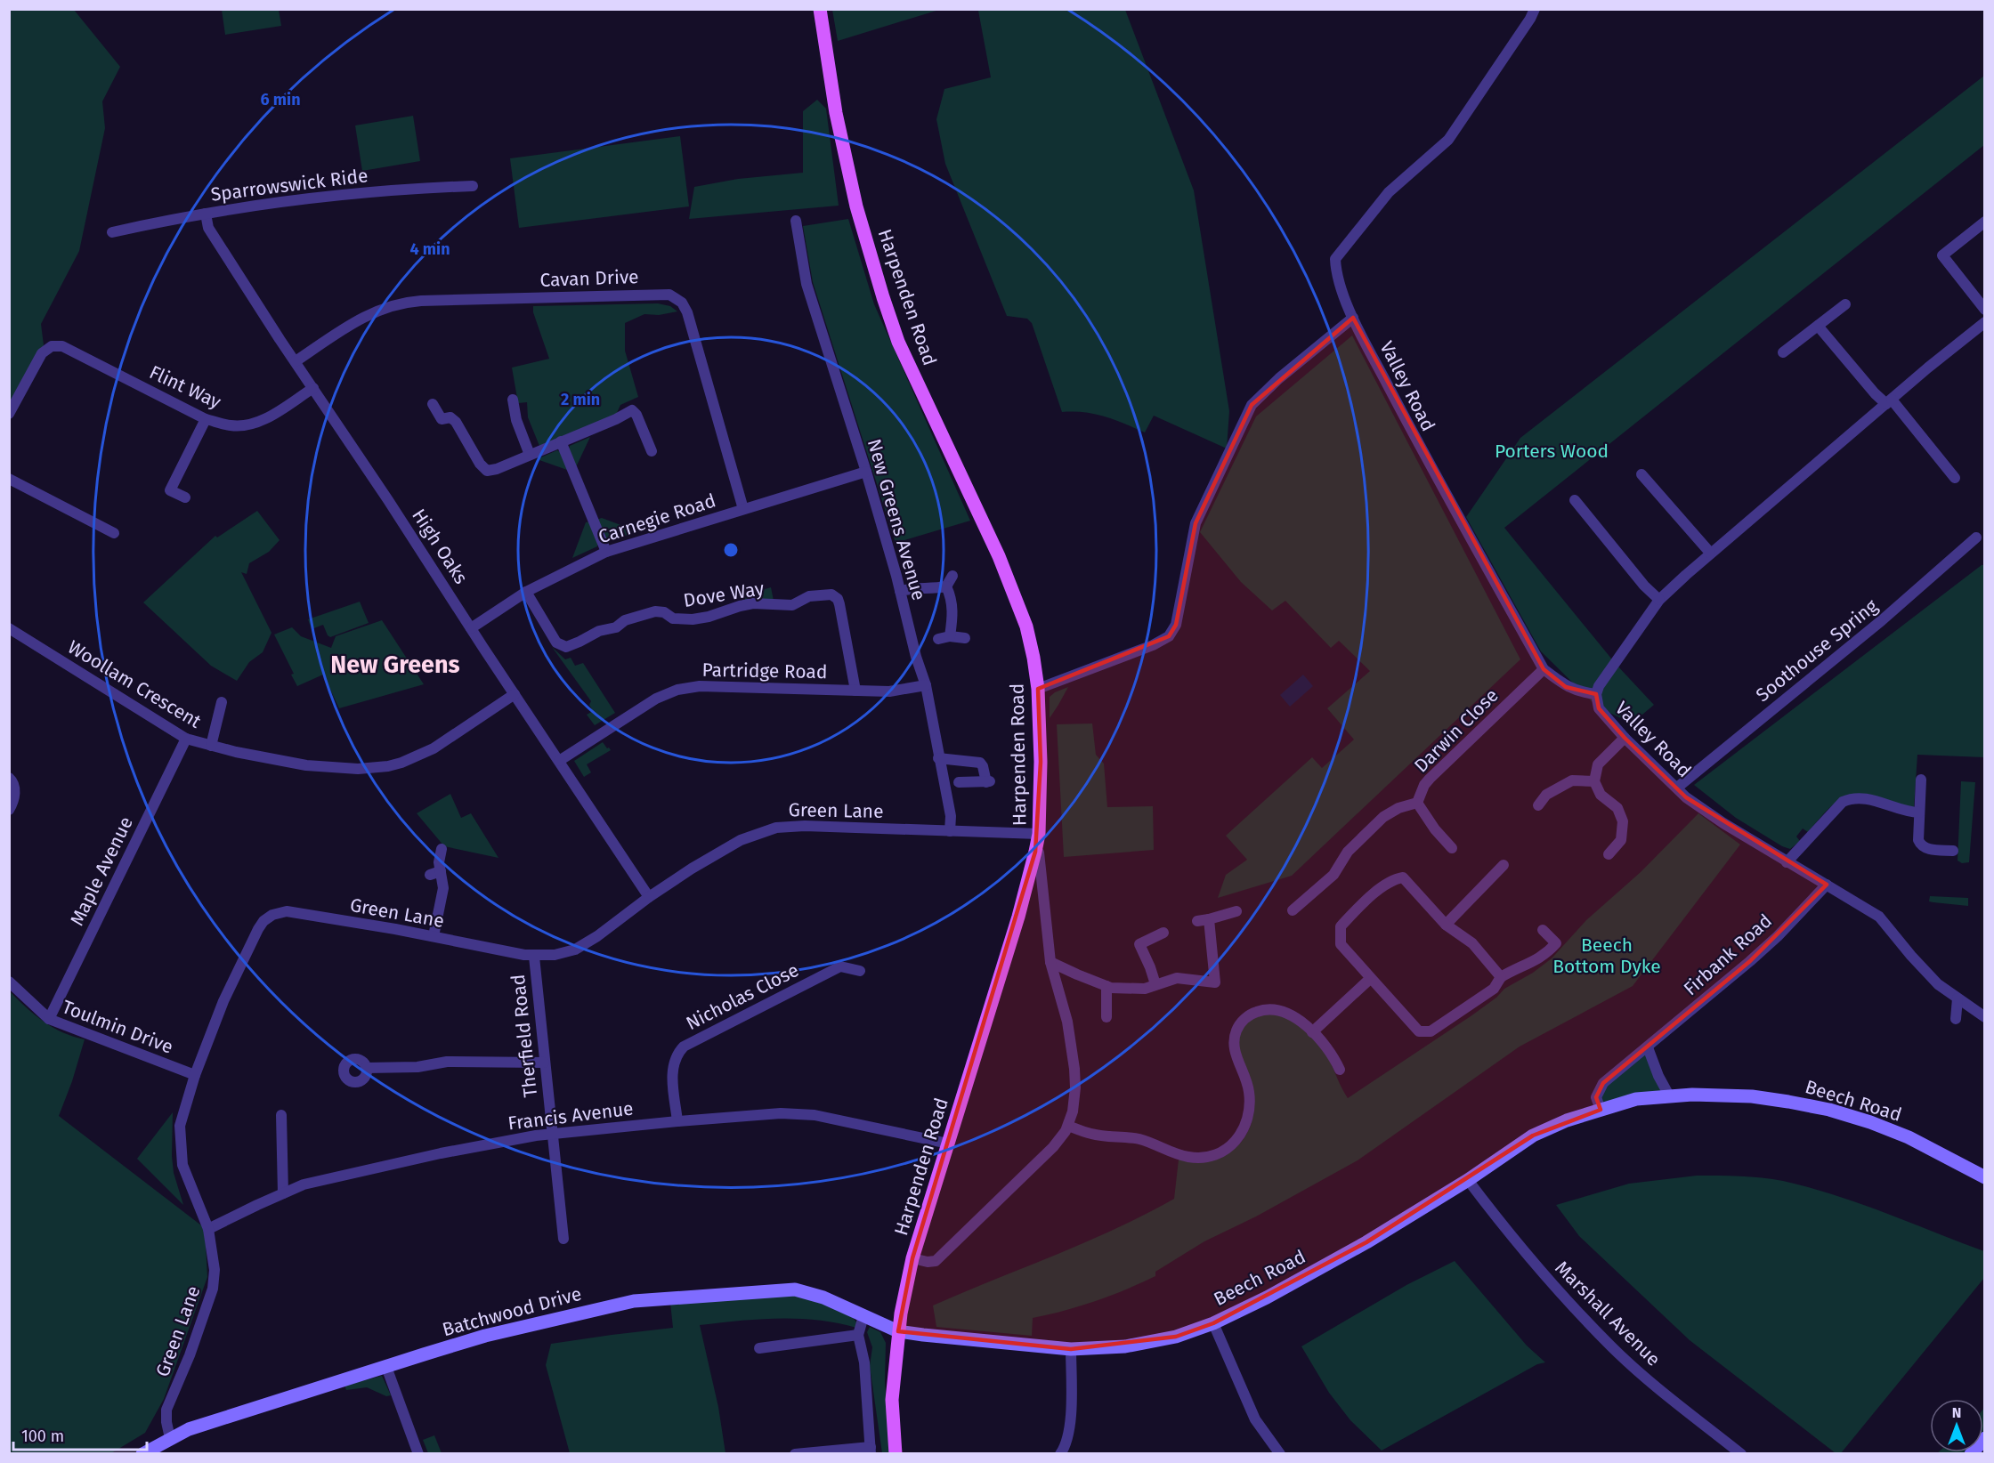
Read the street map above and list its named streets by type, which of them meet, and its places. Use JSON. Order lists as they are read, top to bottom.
{
  "streets": {
    "main road": ["Harpenden Road"],
    "street": [
      "Sparrowswick Ride",
      "Cavan Drive",
      "Valley Road",
      "Flint Way",
      "Carnegie Road",
      "New Greens Avenue",
      "High Oaks",
      "Dove Way",
      "Soothouse Spring",
      "Partridge Road",
      "Woollam Crescent",
      "Darwin Close",
      "Green Lane",
      "Maple Avenue",
      "Firbank Road",
      "Nicholas Close",
      "Toulmin Drive",
      "Therfield Road",
      "Beech Road",
      "Francis Avenue",
      "Batchwood Drive",
      "Marshall Avenue"
    ]
  },
  "crossings": [
    ["Sparrowswick Ride", "High Oaks"],
    ["Cavan Drive", "Carnegie Road"],
    ["Cavan Drive", "High Oaks"],
    ["Harpenden Road", "Green Lane"],
    ["Harpenden Road", "Beech Road"],
    ["Harpenden Road", "Francis Avenue"],
    ["Harpenden Road", "Batchwood Drive"],
    ["Valley Road", "Soothouse Spring"],
    ["Valley Road", "Darwin Close"],
    ["Valley Road", "Firbank Road"],
    ["Flint Way", "High Oaks"],
    ["Carnegie Road", "New Greens Avenue"],
    ["Carnegie Road", "High Oaks"],
    ["Carnegie Road", "Dove Way"],
    ["New Greens Avenue", "Partridge Road"],
    ["New Greens Avenue", "Green Lane"],
    ["High Oaks", "Partridge Road"],
    ["High Oaks", "Woollam Crescent"],
    ["High Oaks", "Green Lane"],
    ["Dove Way", "Partridge Road"],
    ["Woollam Crescent", "Maple Avenue"],
    ["Green Lane", "Toulmin Drive"],
    ["Green Lane", "Therfield Road"],
    ["Green Lane", "Francis Avenue"],
    ["Green Lane", "Batchwood Drive"],
    ["Maple Avenue", "Toulmin Drive"],
    ["Nicholas Close", "Francis Avenue"],
    ["Therfield Road", "Francis Avenue"],
    ["Beech Road", "Batchwood Drive"],
    ["Beech Road", "Marshall Avenue"]
  ],
  "districts": ["New Greens"],
  "parks": ["Porters Wood", "Beech Bottom Dyke"],
  "scale_bar": "100 m",
  "north": "top",
  "rings": ["6 min", "4 min", "2 min"]
}
